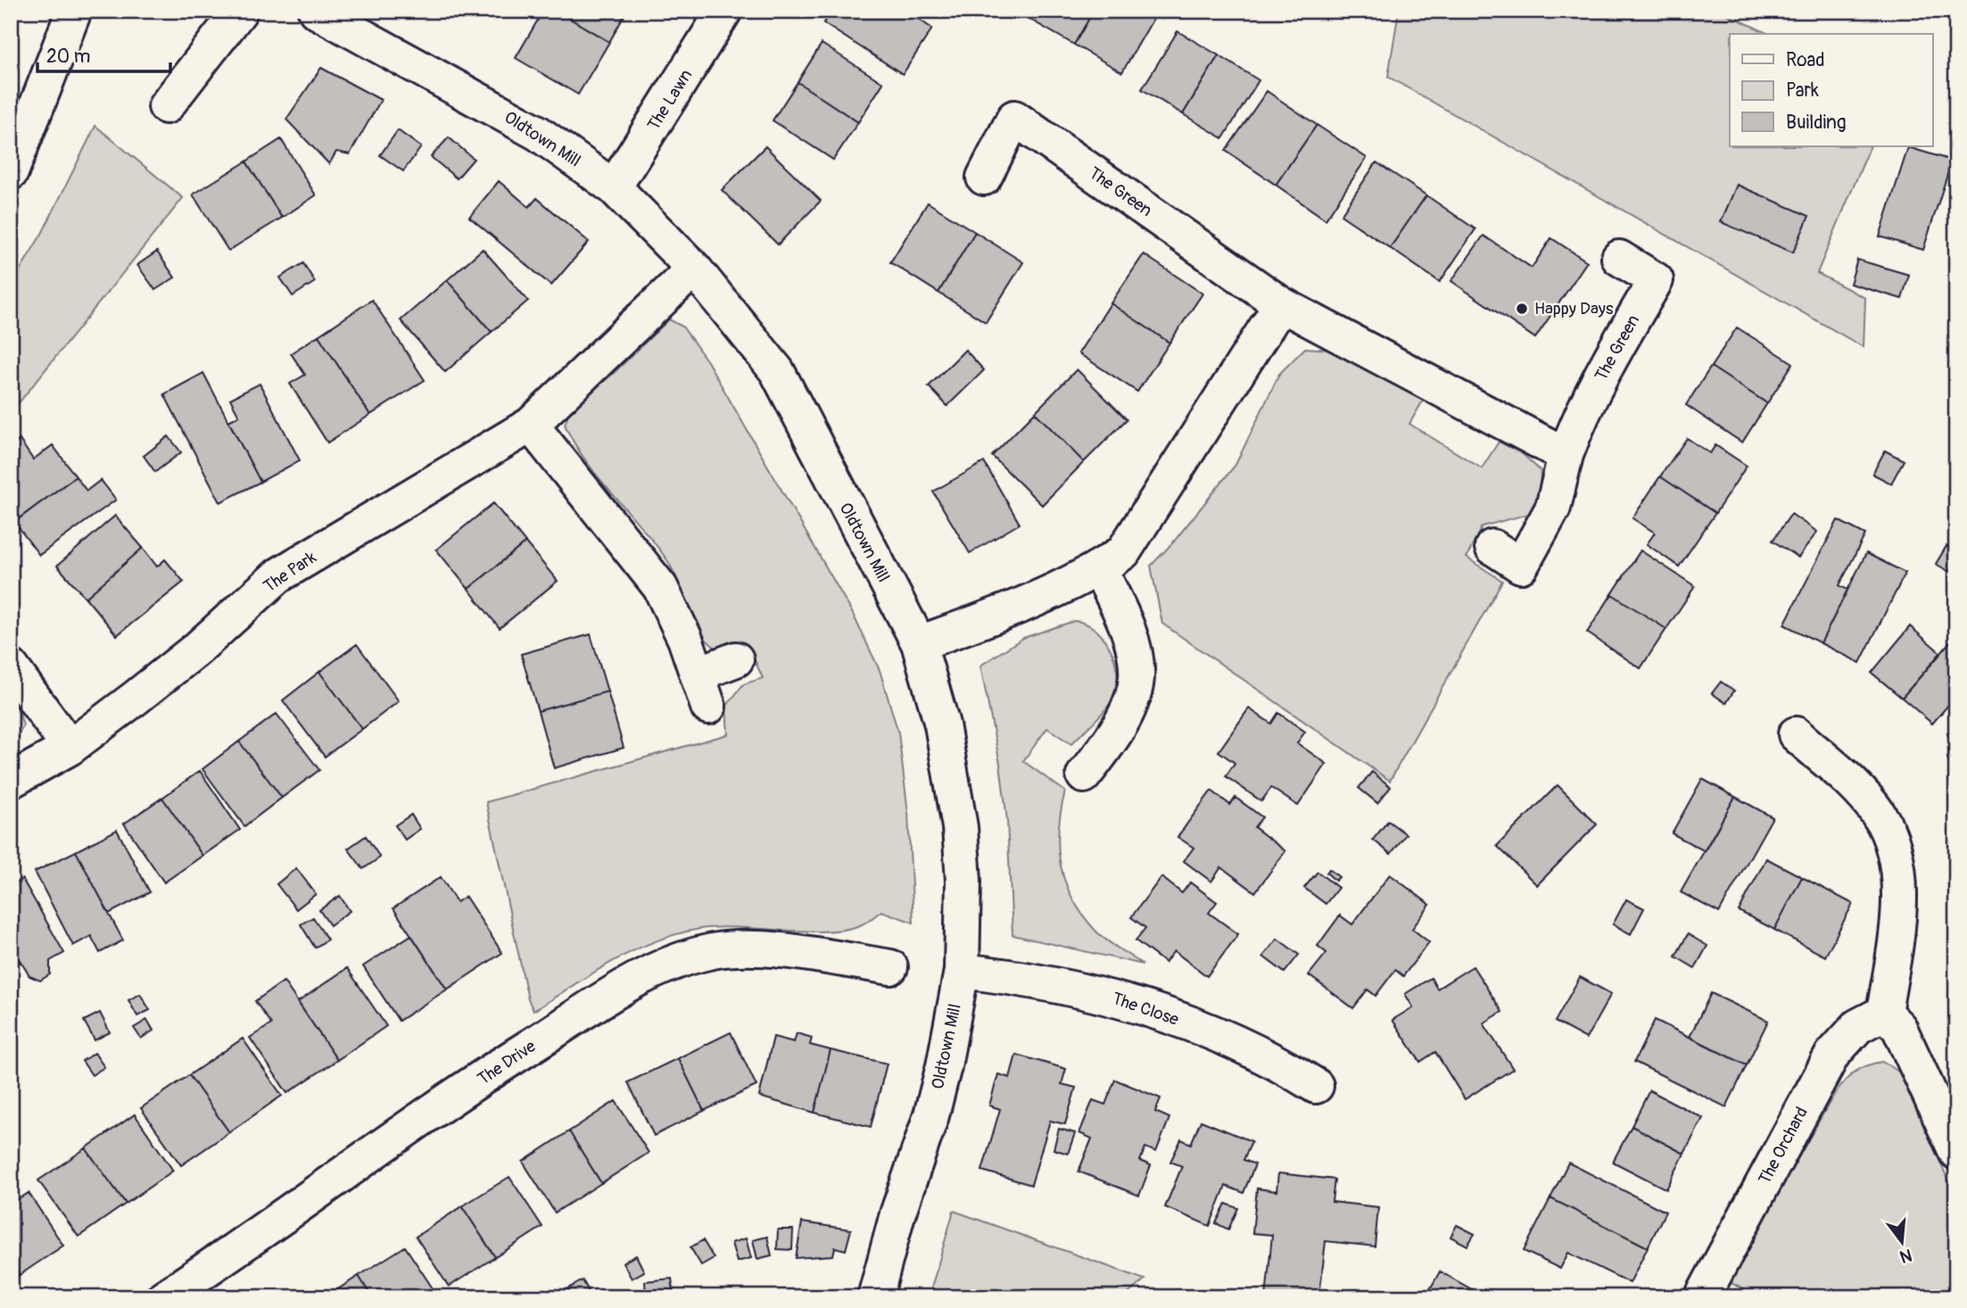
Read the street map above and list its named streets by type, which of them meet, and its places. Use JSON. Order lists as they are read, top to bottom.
{
  "streets": {
    "street": [
      "The Lawn",
      "Oldtown Mill",
      "The Green",
      "The Park",
      "The Close",
      "The Drive",
      "The Orchard"
    ]
  },
  "crossings": [
    ["The Lawn", "Oldtown Mill"],
    ["Oldtown Mill", "The Park"],
    ["Oldtown Mill", "The Close"]
  ],
  "places": ["Happy Days"],
  "legend": ["Road", "Park", "Building"],
  "scale_bar": "20 m",
  "north": "bottom"
}
